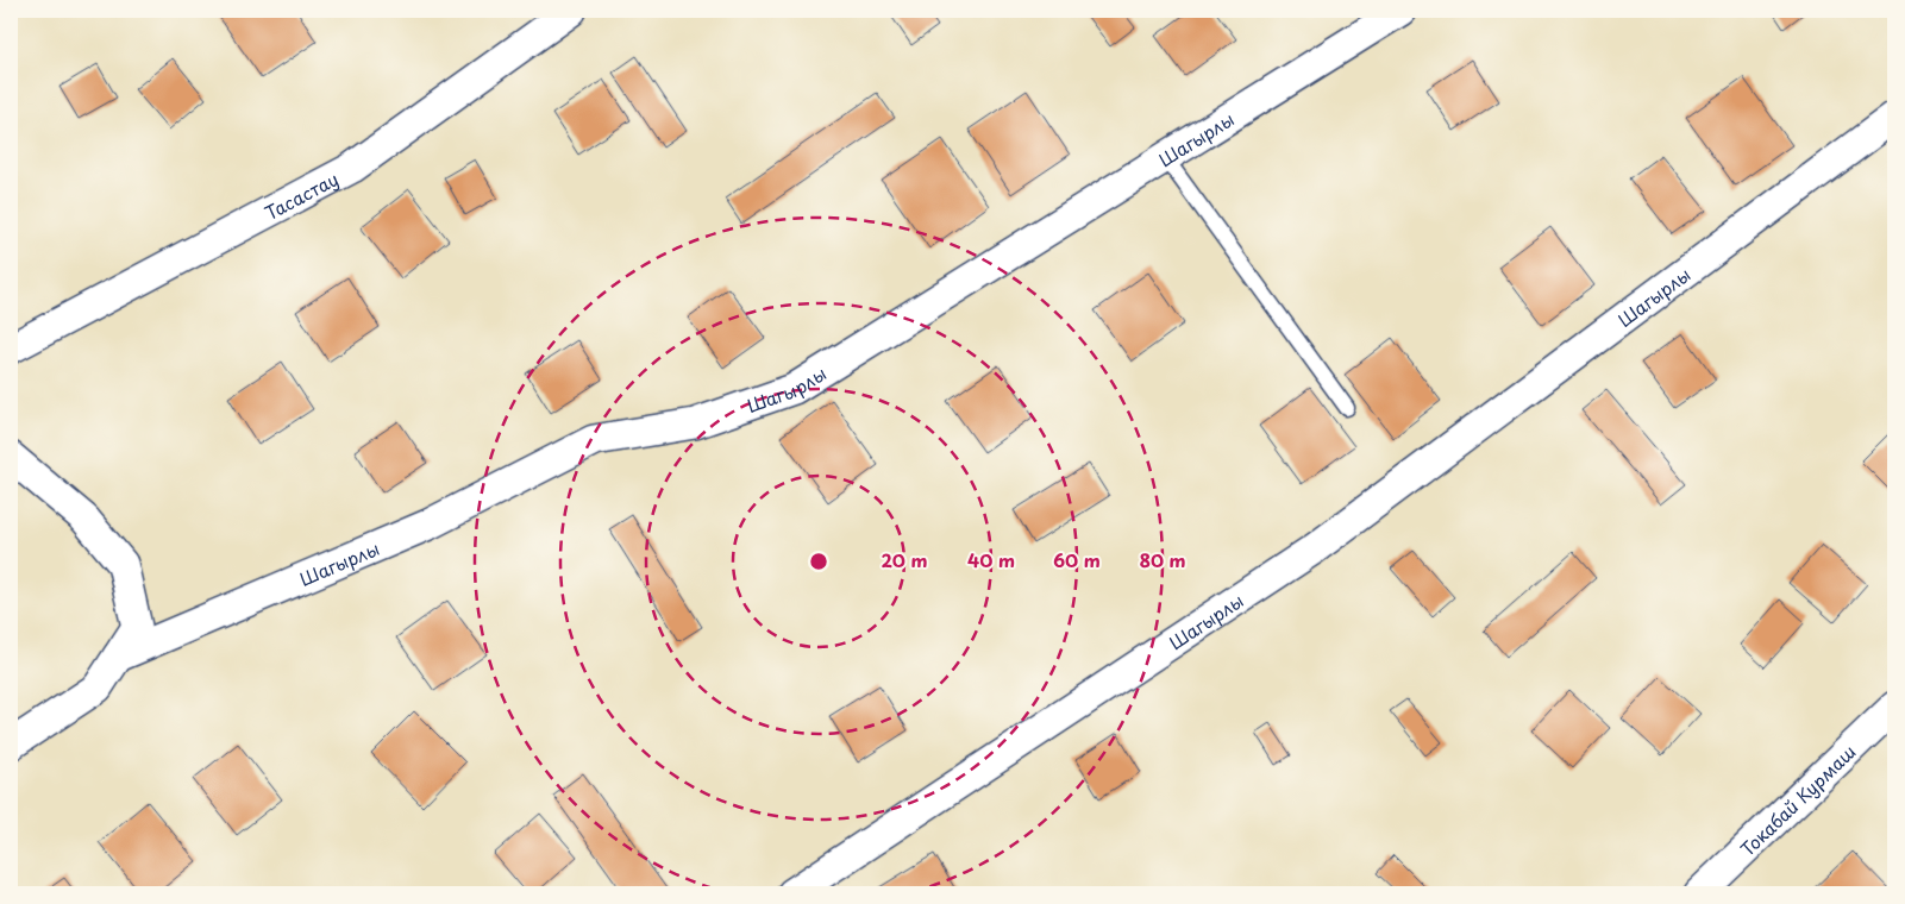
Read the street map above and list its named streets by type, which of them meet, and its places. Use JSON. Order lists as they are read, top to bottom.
{
  "streets": {
    "street": ["Шагырлы", "Тасастау", "Токабай Курмаш"]
  },
  "rings": [
    "20 m",
    "40 m",
    "60 m",
    "80 m"
  ]
}
